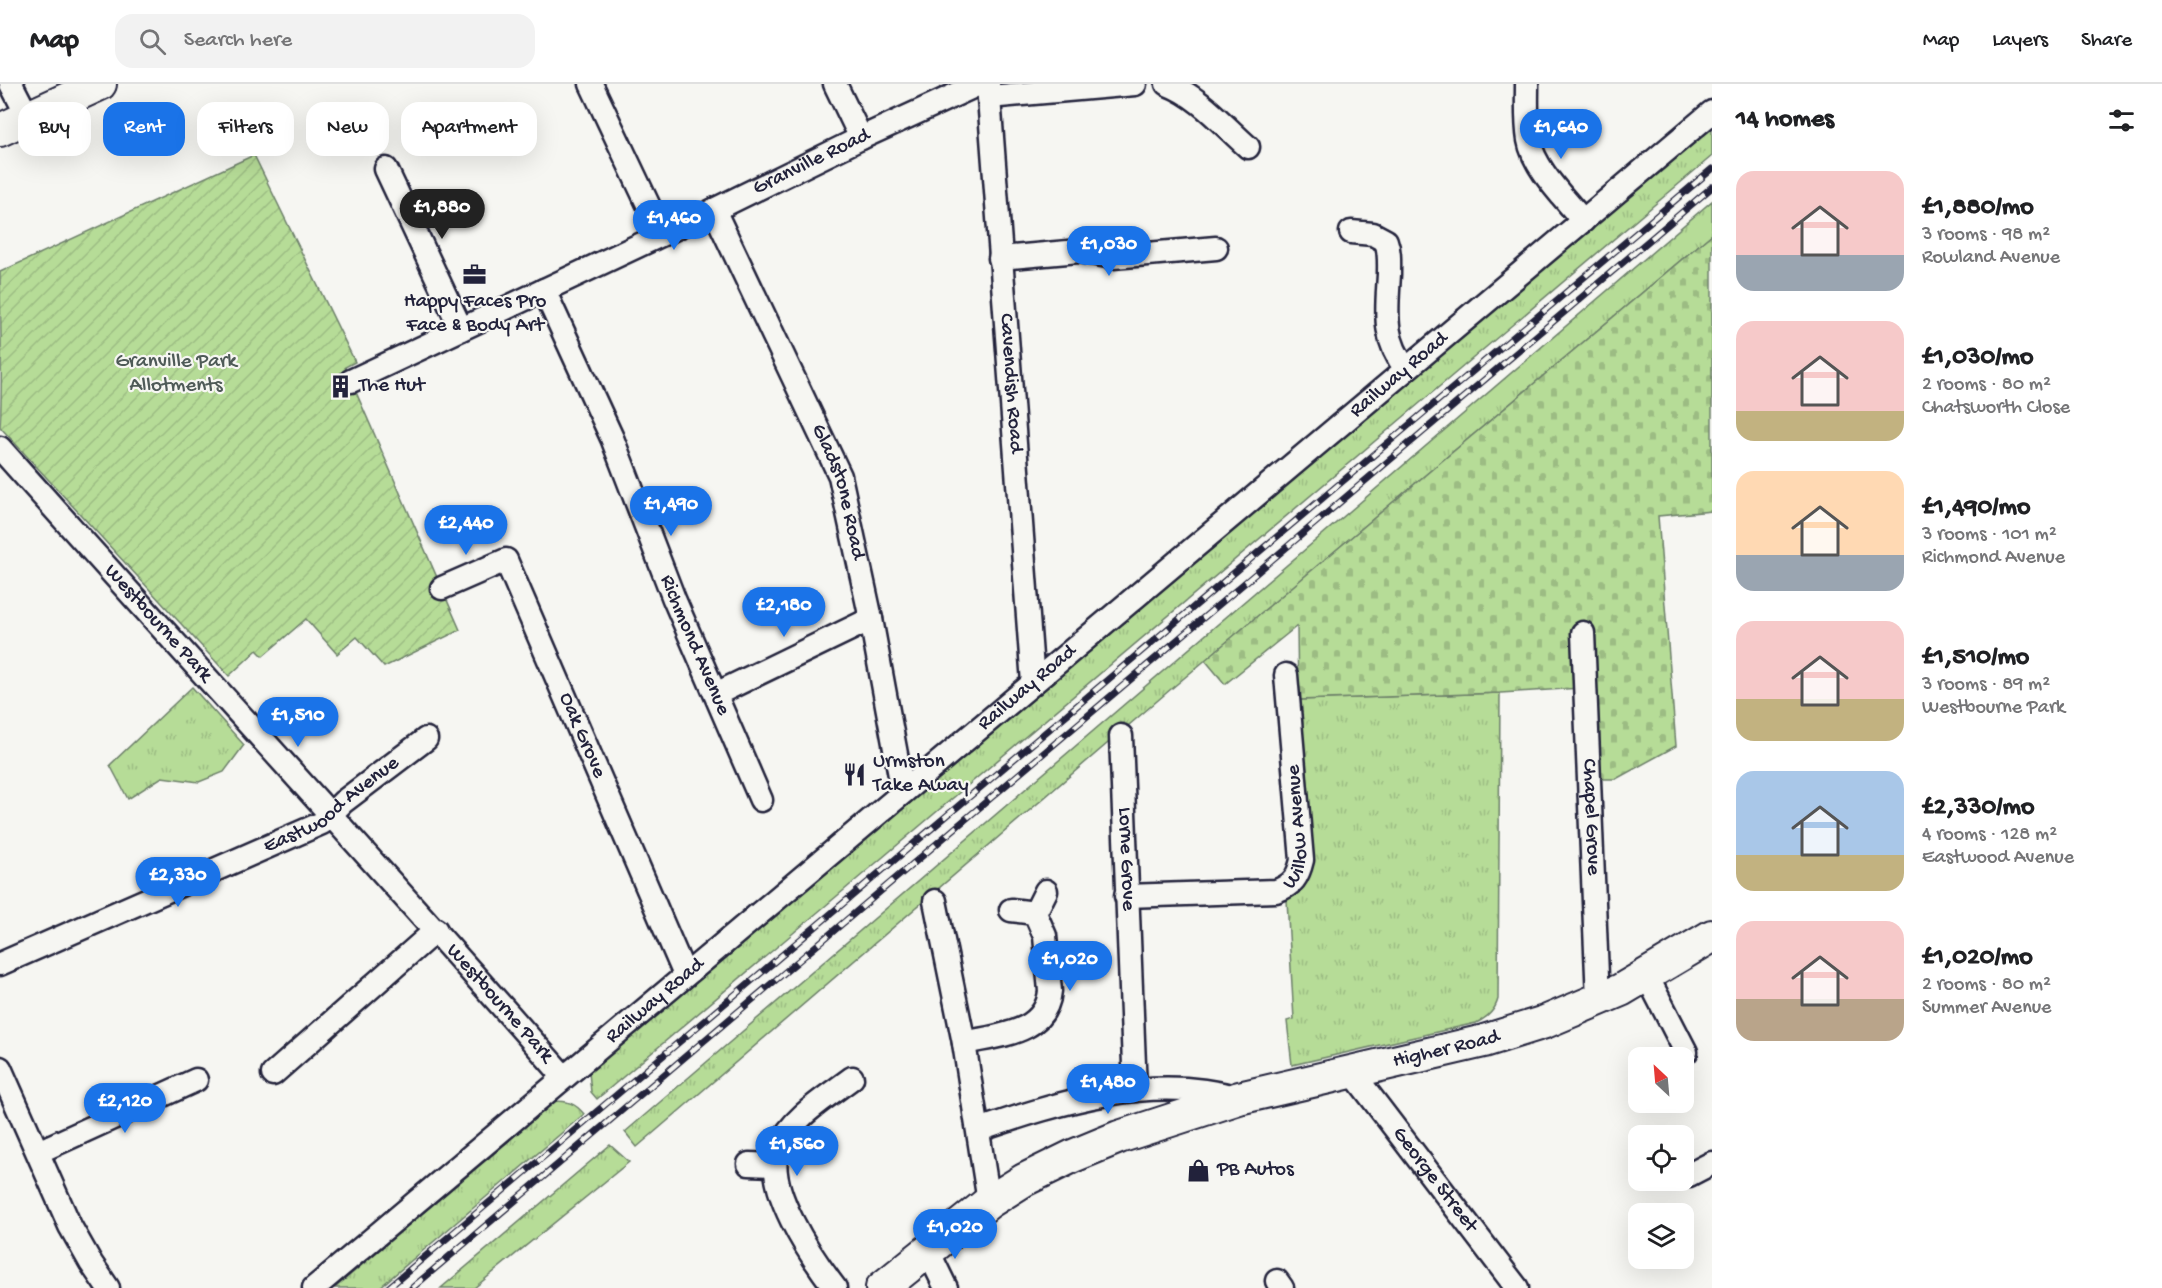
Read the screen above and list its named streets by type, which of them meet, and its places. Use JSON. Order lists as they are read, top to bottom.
{
  "streets": {
    "street": [
      "Granville Road",
      "Railway Road",
      "Cavendish Road",
      "Gladstone Road",
      "Westbourne Park",
      "Richmond Avenue",
      "Oak Grove",
      "Eastwood Avenue",
      "Chapel Grove",
      "Willow Avenue",
      "Lorne Grove",
      "Higher Road",
      "George Street"
    ]
  },
  "crossings": [
    ["Granville Road", "Cavendish Road"],
    ["Granville Road", "Gladstone Road"],
    ["Granville Road", "Richmond Avenue"],
    ["Railway Road", "Cavendish Road"],
    ["Railway Road", "Gladstone Road"],
    ["Railway Road", "Westbourne Park"],
    ["Railway Road", "Oak Grove"],
    ["Westbourne Park", "Eastwood Avenue"],
    ["Chapel Grove", "Higher Road"],
    ["Willow Avenue", "Lorne Grove"],
    ["Lorne Grove", "Higher Road"],
    ["Higher Road", "George Street"]
  ],
  "parks": ["Granville Park Allotments"],
  "places": {
    "office": ["Happy Faces Pro Face & Body Art"],
    "building": ["The Hut"],
    "restaurant": ["Urmston Take Away"],
    "shop": ["PB Autos"]
  },
  "north": "top left",
  "page": {
    "header": "Map",
    "search": "Search here",
    "nav": ["Map", "Layers", "Share"],
    "heading": "14 homes",
    "chip": [
      "Buy",
      "Rent",
      "Filters",
      "New",
      "Apartment"
    ],
    "price": [
      "£1,640",
      "£1,880",
      "£1,460",
      "£1,030",
      "£1,490",
      "£2,440",
      "£2,180",
      "£1,510",
      "£2,330",
      "£1,020",
      "£1,480",
      "£2,120",
      "£1,560",
      "£1,020"
    ],
    "list": [
      {
        "name": "£1,880/mo",
        "note": "3 rooms · 98 m² · Rowland Avenue"
      },
      {
        "name": "£1,030/mo",
        "note": "2 rooms · 80 m² · Chatsworth Close"
      },
      {
        "name": "£1,490/mo",
        "note": "3 rooms · 101 m² · Richmond Avenue"
      },
      {
        "name": "£1,510/mo",
        "note": "3 rooms · 89 m² · Westbourne Park"
      },
      {
        "name": "£2,330/mo",
        "note": "4 rooms · 128 m² · Eastwood Avenue"
      },
      {
        "name": "£1,020/mo",
        "note": "2 rooms · 80 m² · Summer Avenue"
      }
    ]
  }
}
